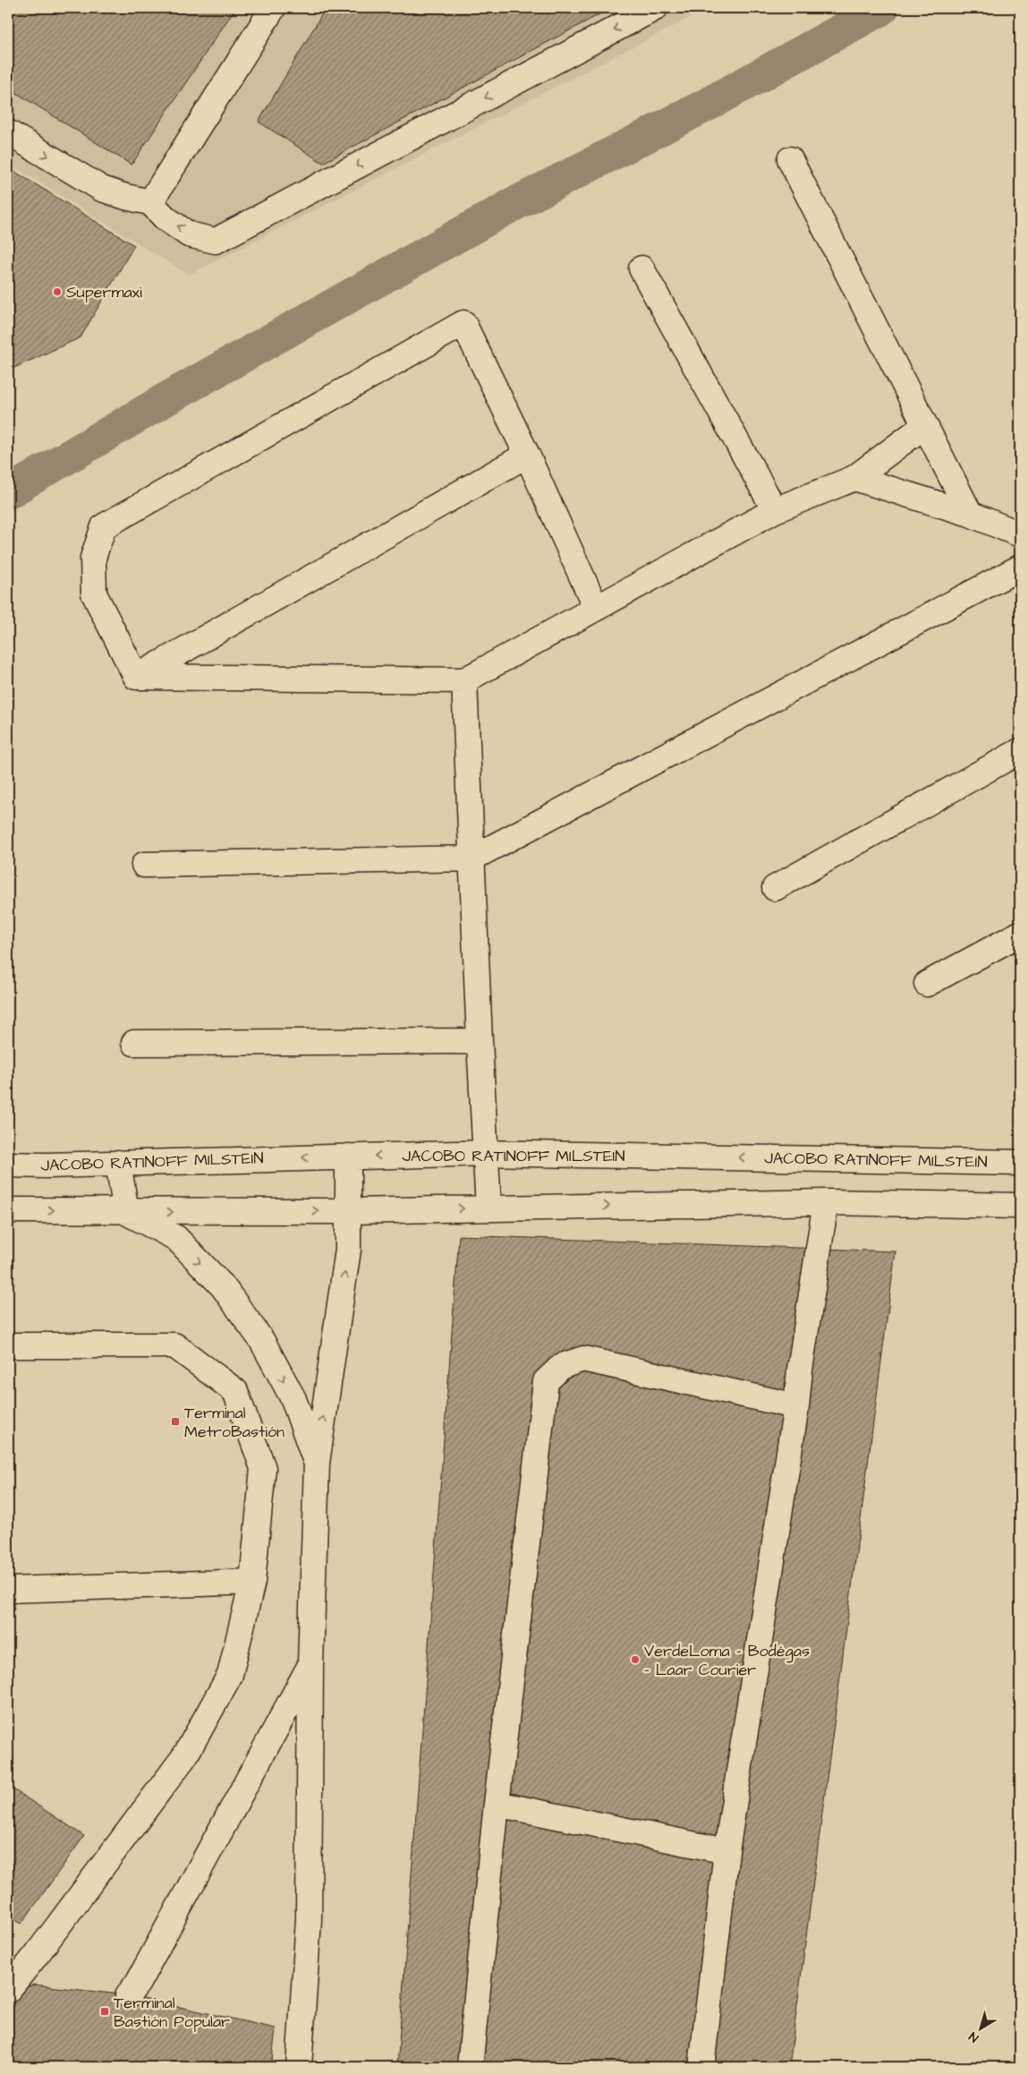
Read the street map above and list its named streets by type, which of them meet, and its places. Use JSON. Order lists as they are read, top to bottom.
{
  "streets": {
    "street": ["JACOBO RATINOFF MILSTEIN"]
  },
  "places": {
    "other": ["Supermaxi", "VerdeLoma - Bodégas - Laar Courier"],
    "transit": ["Terminal MetroBastión", "Terminal Bastión Popular"]
  },
  "north": "bottom left"
}
